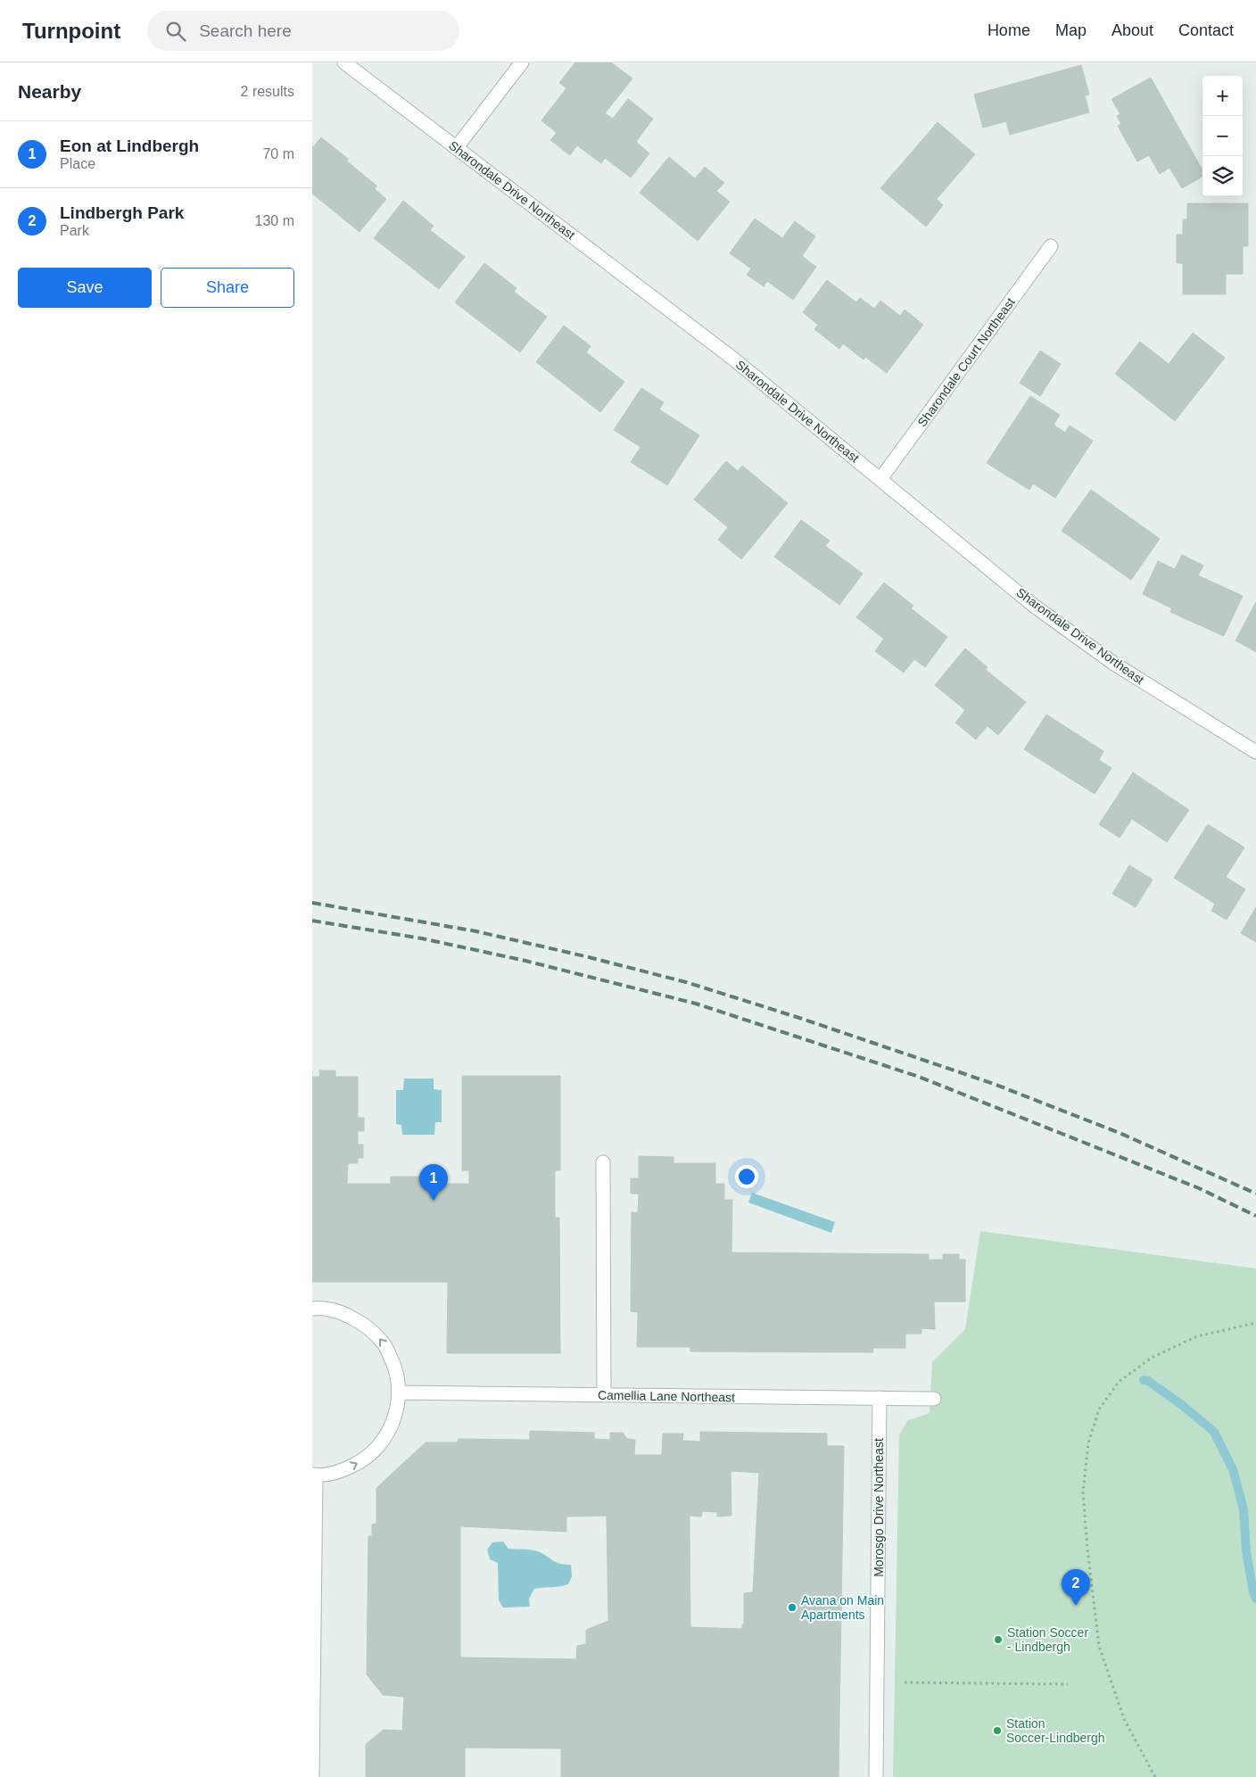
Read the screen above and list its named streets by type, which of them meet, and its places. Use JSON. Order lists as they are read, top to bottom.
{
  "streets": {
    "street": [
      "Sharondale Drive Northeast",
      "Sharondale Court Northeast",
      "Camellia Lane Northeast",
      "Morosgo Drive Northeast"
    ]
  },
  "crossings": [
    ["Sharondale Drive Northeast", "Sharondale Court Northeast"],
    ["Camellia Lane Northeast", "Morosgo Drive Northeast"]
  ],
  "places": ["Avana on Main Apartments", "Station Soccer - Lindbergh", "Station Soccer-Lindbergh"],
  "page": {
    "header": "Turnpoint",
    "search": "Search here",
    "nav": [
      "Home",
      "Map",
      "About",
      "Contact"
    ],
    "heading": ["Nearby", "2 results"],
    "map_buttons": ["+", "−"],
    "list": [
      {
        "mark": "1",
        "name": "Eon at Lindbergh",
        "note": "Place",
        "value": "70 m"
      },
      {
        "mark": "2",
        "name": "Lindbergh Park",
        "note": "Park",
        "value": "130 m"
      }
    ],
    "buttons": ["Save", "Share"],
    "pins": ["1", "2"]
  }
}
